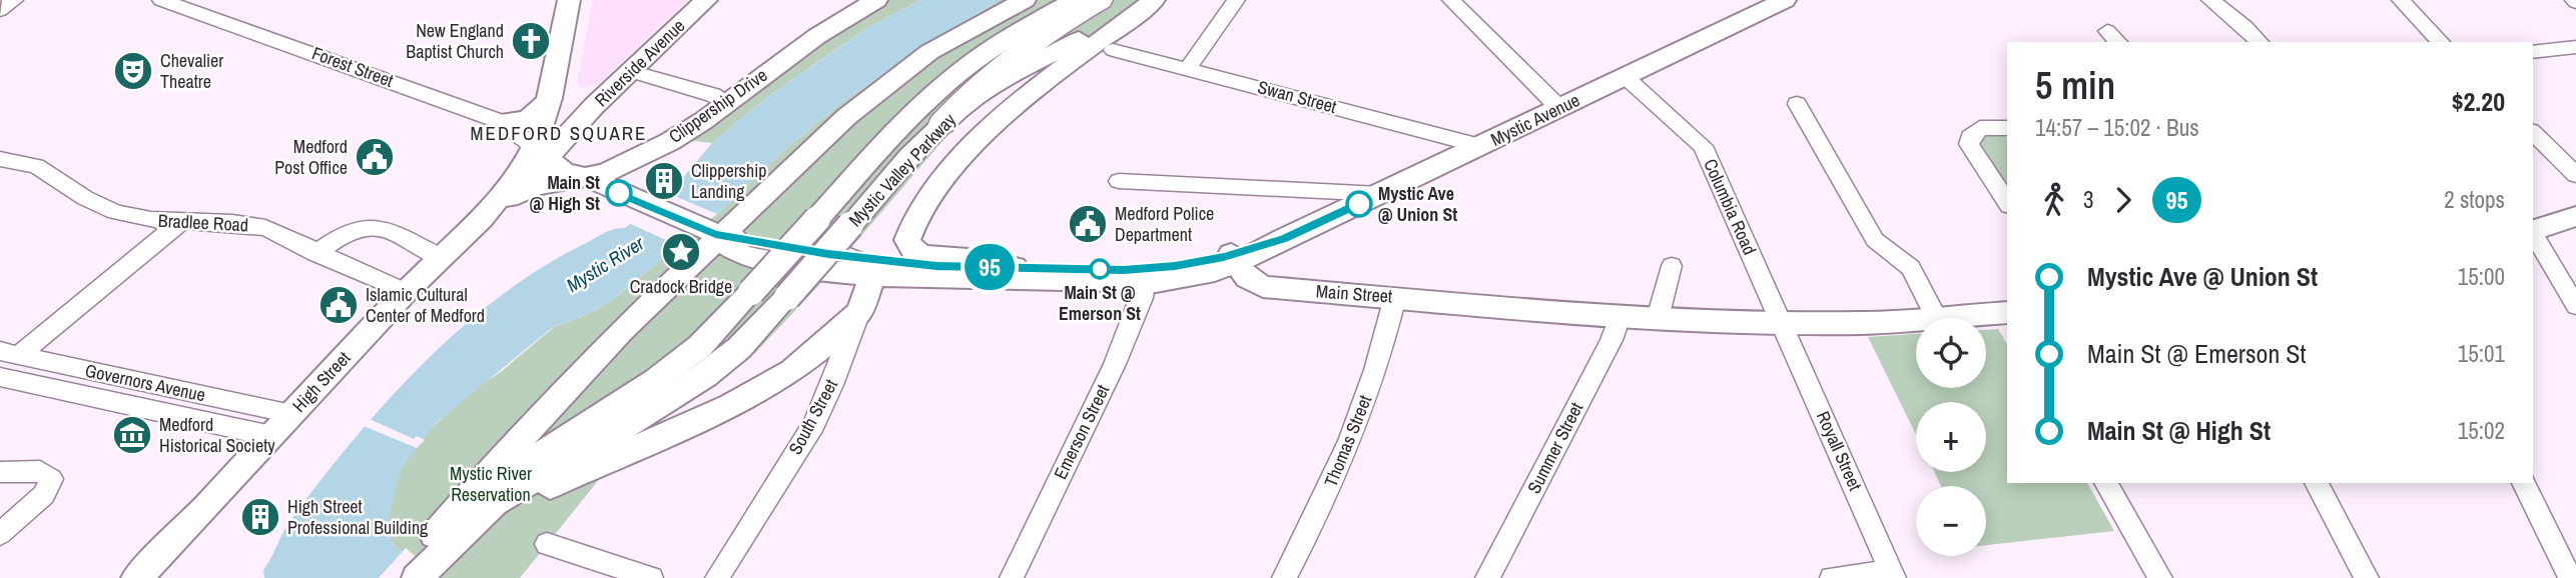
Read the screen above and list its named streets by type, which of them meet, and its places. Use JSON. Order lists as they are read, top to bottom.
{
  "streets": {
    "main road": [
      "Riverside Avenue",
      "Clippership Drive",
      "Mystic Avenue",
      "Mystic Valley Parkway",
      "Main Street",
      "High Street",
      "South Street"
    ],
    "street": [
      "Forest Street",
      "Swan Street",
      "Columbia Road",
      "Bradlee Road",
      "Governors Avenue",
      "Emerson Street",
      "Thomas Street",
      "Summer Street",
      "Royall Street"
    ]
  },
  "crossings": [
    ["Riverside Avenue", "Forest Street"],
    ["Riverside Avenue", "High Street"],
    ["Forest Street", "High Street"],
    ["Swan Street", "Mystic Avenue"],
    ["Clippership Drive", "High Street"],
    ["Mystic Avenue", "Columbia Road"],
    ["Mystic Avenue", "Main Street"],
    ["Columbia Road", "Main Street"],
    ["Columbia Road", "Royall Street"],
    ["Bradlee Road", "High Street"],
    ["Main Street", "Thomas Street"],
    ["Main Street", "Summer Street"],
    ["Main Street", "Royall Street"],
    ["High Street", "Governors Avenue"]
  ],
  "districts": ["MEDFORD SQUARE"],
  "water": ["Mystic River"],
  "parks": ["Mystic River Reservation"],
  "places": {
    "church": ["New England Baptist Church"],
    "theatre": ["Chevalier Theatre"],
    "public building": ["Medford Post Office", "Medford Police Department", "Islamic Cultural Center of Medford"],
    "building": ["Clippership Landing", "High Street Professional Building"],
    "other": ["Main St @ High St", "Mystic Ave @ Union St", "Main St @ Emerson St"],
    "place": ["Cradock Bridge"],
    "museum": ["Medford Historical Society"]
  },
  "lines": ["bus line 95"],
  "page": {
    "on_map": "95",
    "heading": ["5 min", "14:57 – 15:02 · Bus", "$2.20"],
    "legs": ["3", "95", "2 stops"],
    "list": [
      {
        "name": "Mystic Ave @ Union St",
        "value": "15:00"
      },
      {
        "name": "Main St @ Emerson St",
        "value": "15:01"
      },
      {
        "name": "Main St @ High St",
        "value": "15:02"
      }
    ],
    "map_buttons": ["+", "−"]
  }
}
